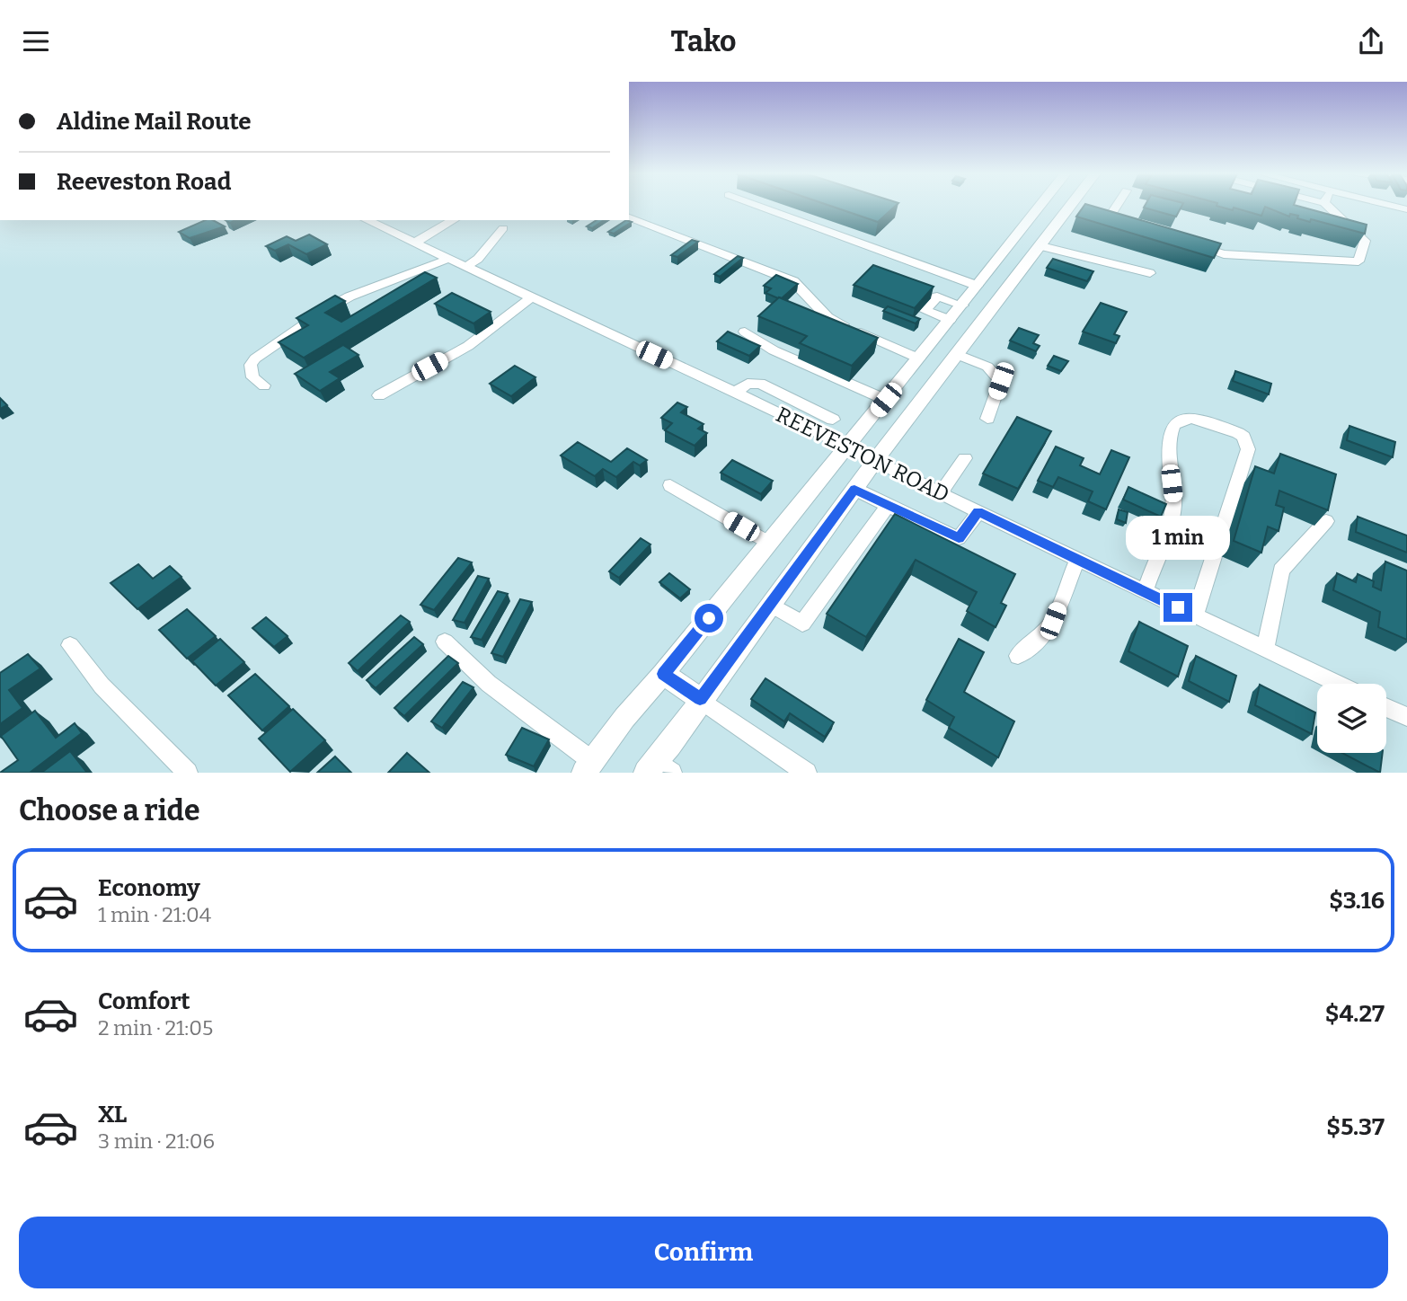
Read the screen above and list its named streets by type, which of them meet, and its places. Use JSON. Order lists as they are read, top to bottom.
{
  "streets": {
    "street": ["REEVESTON ROAD"]
  },
  "page": {
    "header": "Tako",
    "banner": ["Aldine Mail Route", "Reeveston Road"],
    "bubble": "1 min",
    "heading": "Choose a ride",
    "list": [
      {
        "name": "Economy",
        "note": "1 min · 21:04",
        "value": "$3.16"
      },
      {
        "name": "Comfort",
        "note": "2 min · 21:05",
        "value": "$4.27"
      },
      {
        "name": "XL",
        "note": "3 min · 21:06",
        "value": "$5.37"
      }
    ],
    "buttons": "Confirm"
  }
}
